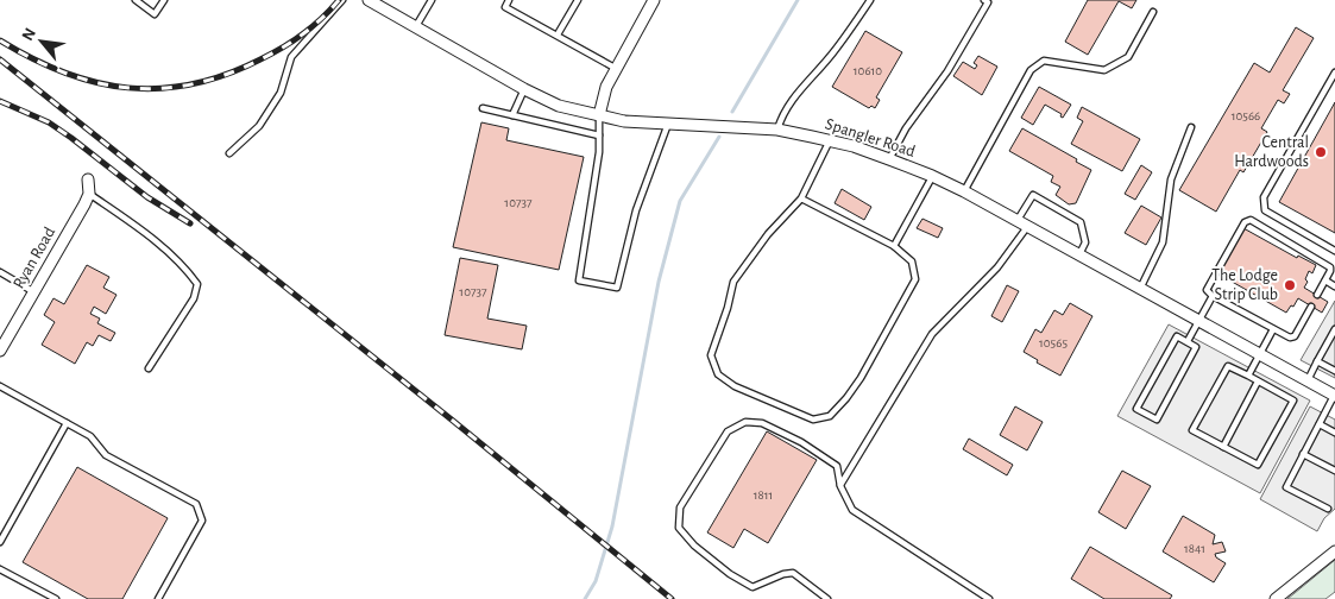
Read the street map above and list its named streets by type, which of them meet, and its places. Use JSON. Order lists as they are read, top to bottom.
{
  "streets": {
    "street": ["Spangler Road", "Ryan Road"]
  },
  "places": ["Central Hardwoods", "The Lodge Strip Club"],
  "house_numbers": [
    "10610",
    "10566",
    "10737",
    "10737",
    "10565",
    "1811",
    "1841"
  ],
  "north": "top left"
}
